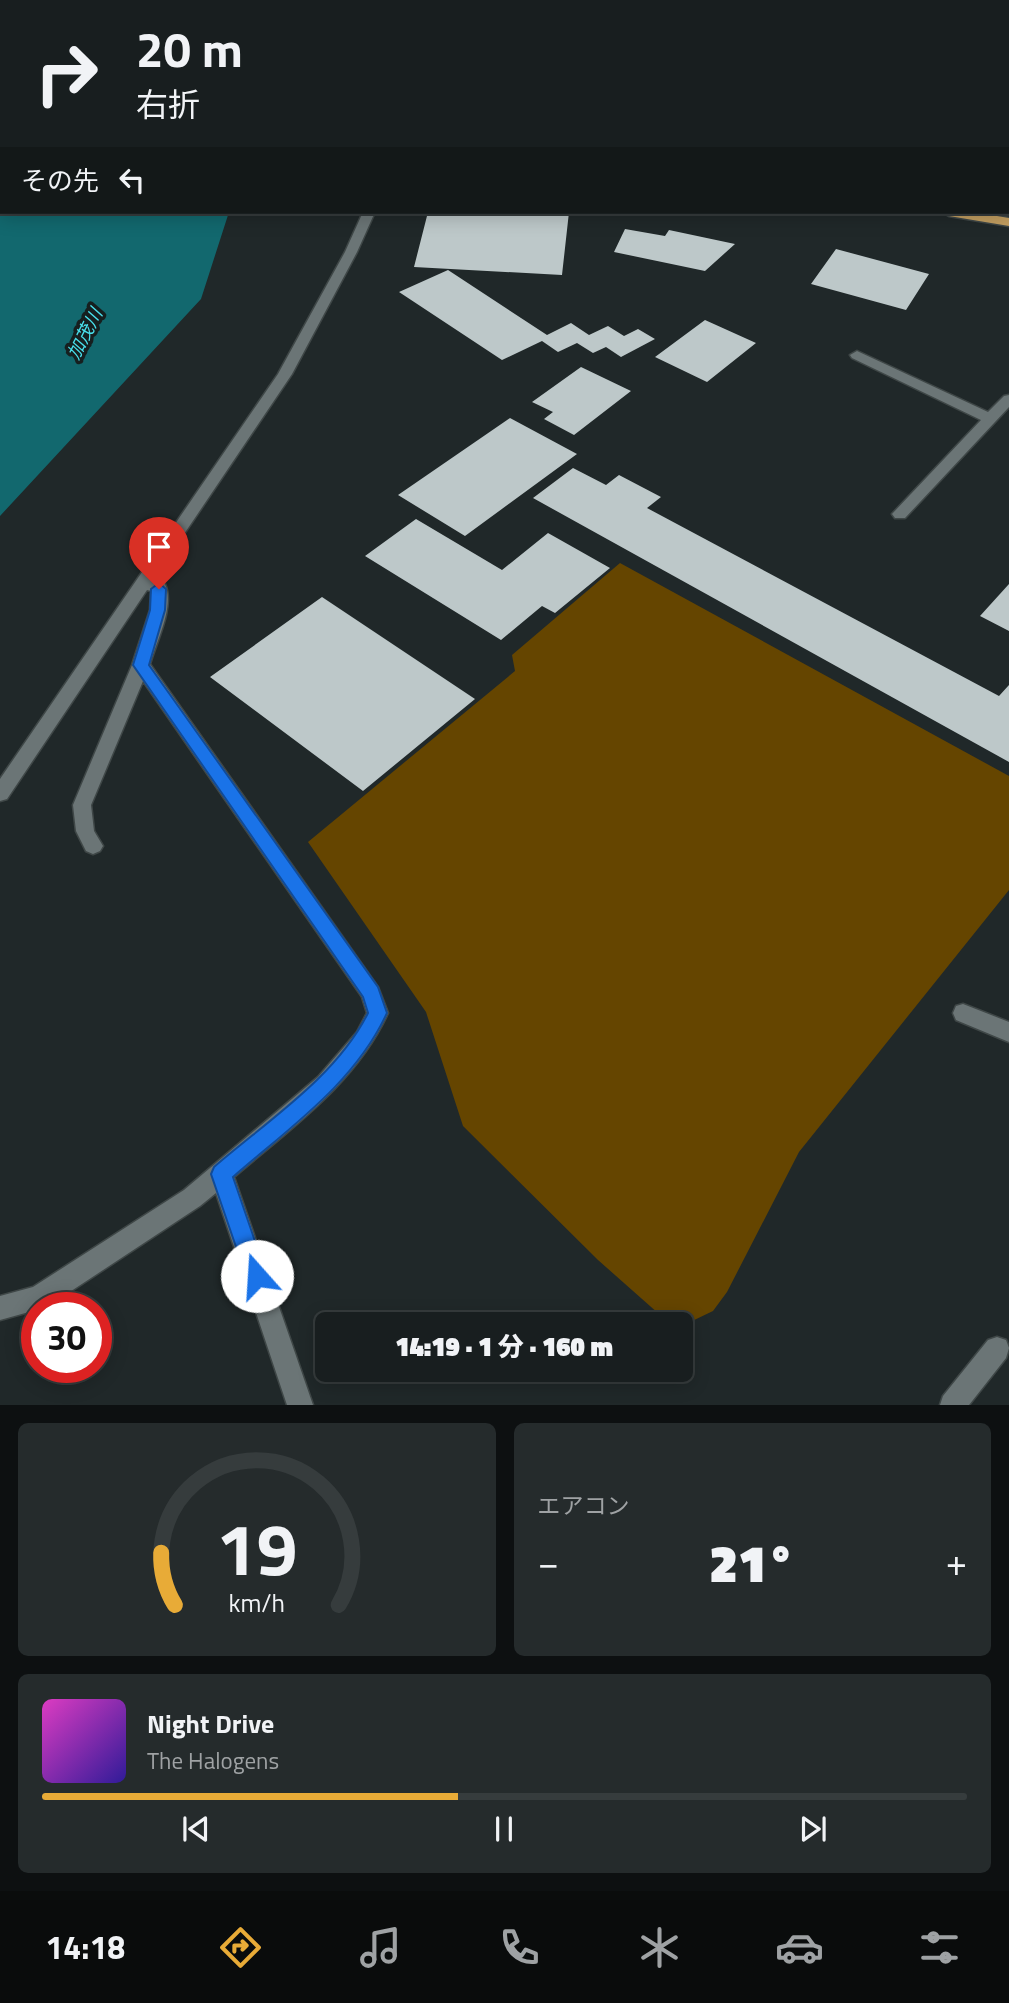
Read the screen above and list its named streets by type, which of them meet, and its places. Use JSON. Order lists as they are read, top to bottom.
{
  "water": ["加茂川"],
  "page": {
    "turn": ["20 m", "右折"],
    "then": "その先",
    "limit": "30",
    "trip": "14:19 · 1 分 · 160 m",
    "tile": "エアコン",
    "heat": ["−", "21°", "+"],
    "song": ["Night Drive", "The Halogens"],
    "tabs": "14:18",
    "gauge": ["19", "km/h"]
  }
}
